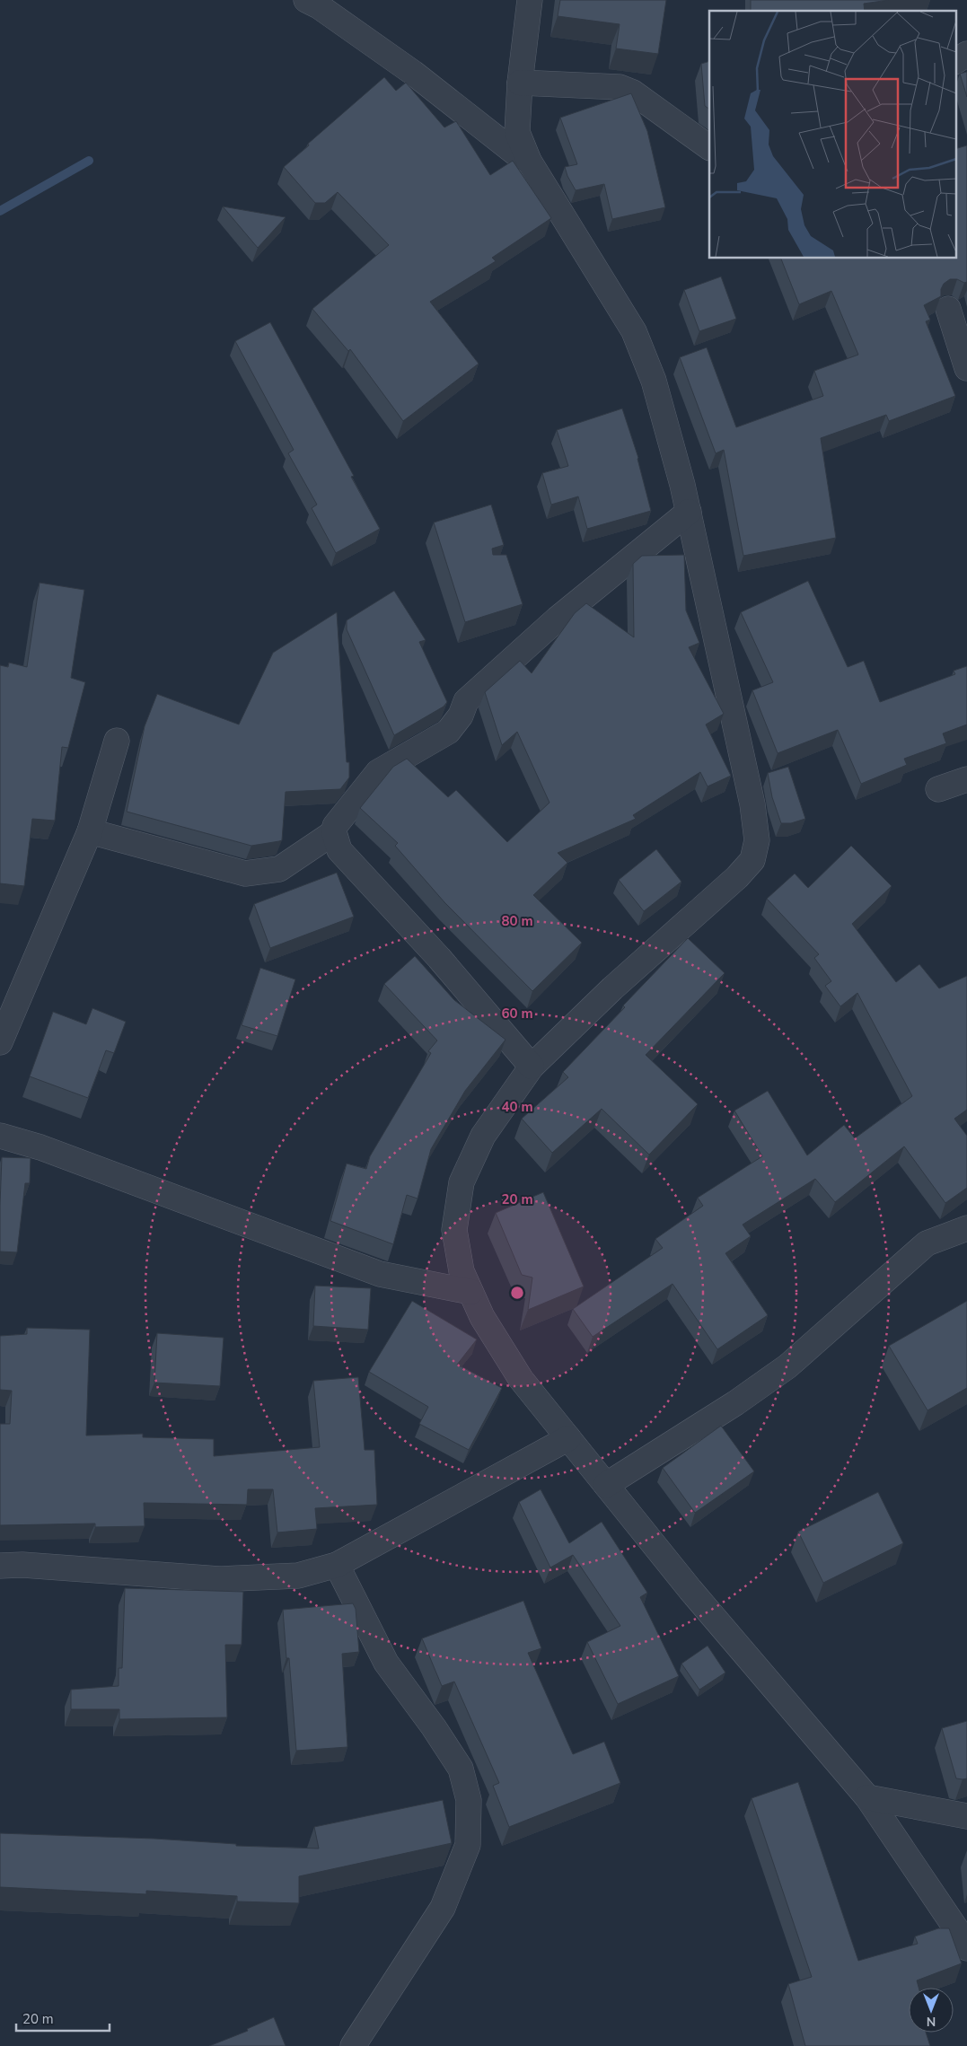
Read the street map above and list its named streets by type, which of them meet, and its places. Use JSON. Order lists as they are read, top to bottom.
{
  "scale_bar": "20 m",
  "north": "bottom",
  "rings": [
    "80 m",
    "60 m",
    "40 m",
    "20 m"
  ]
}
